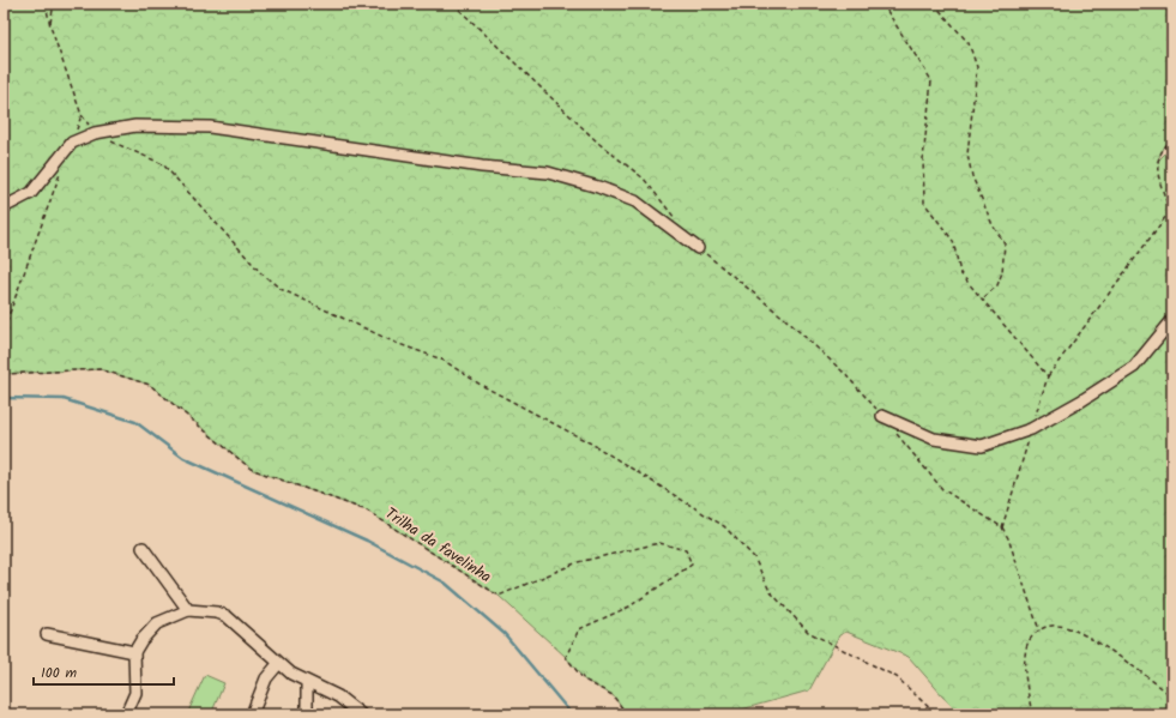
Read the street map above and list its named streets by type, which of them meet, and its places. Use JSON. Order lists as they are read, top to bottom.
{
  "streets": {
    "path": ["Trilha da favelinha"]
  },
  "scale_bar": "100 m"
}
